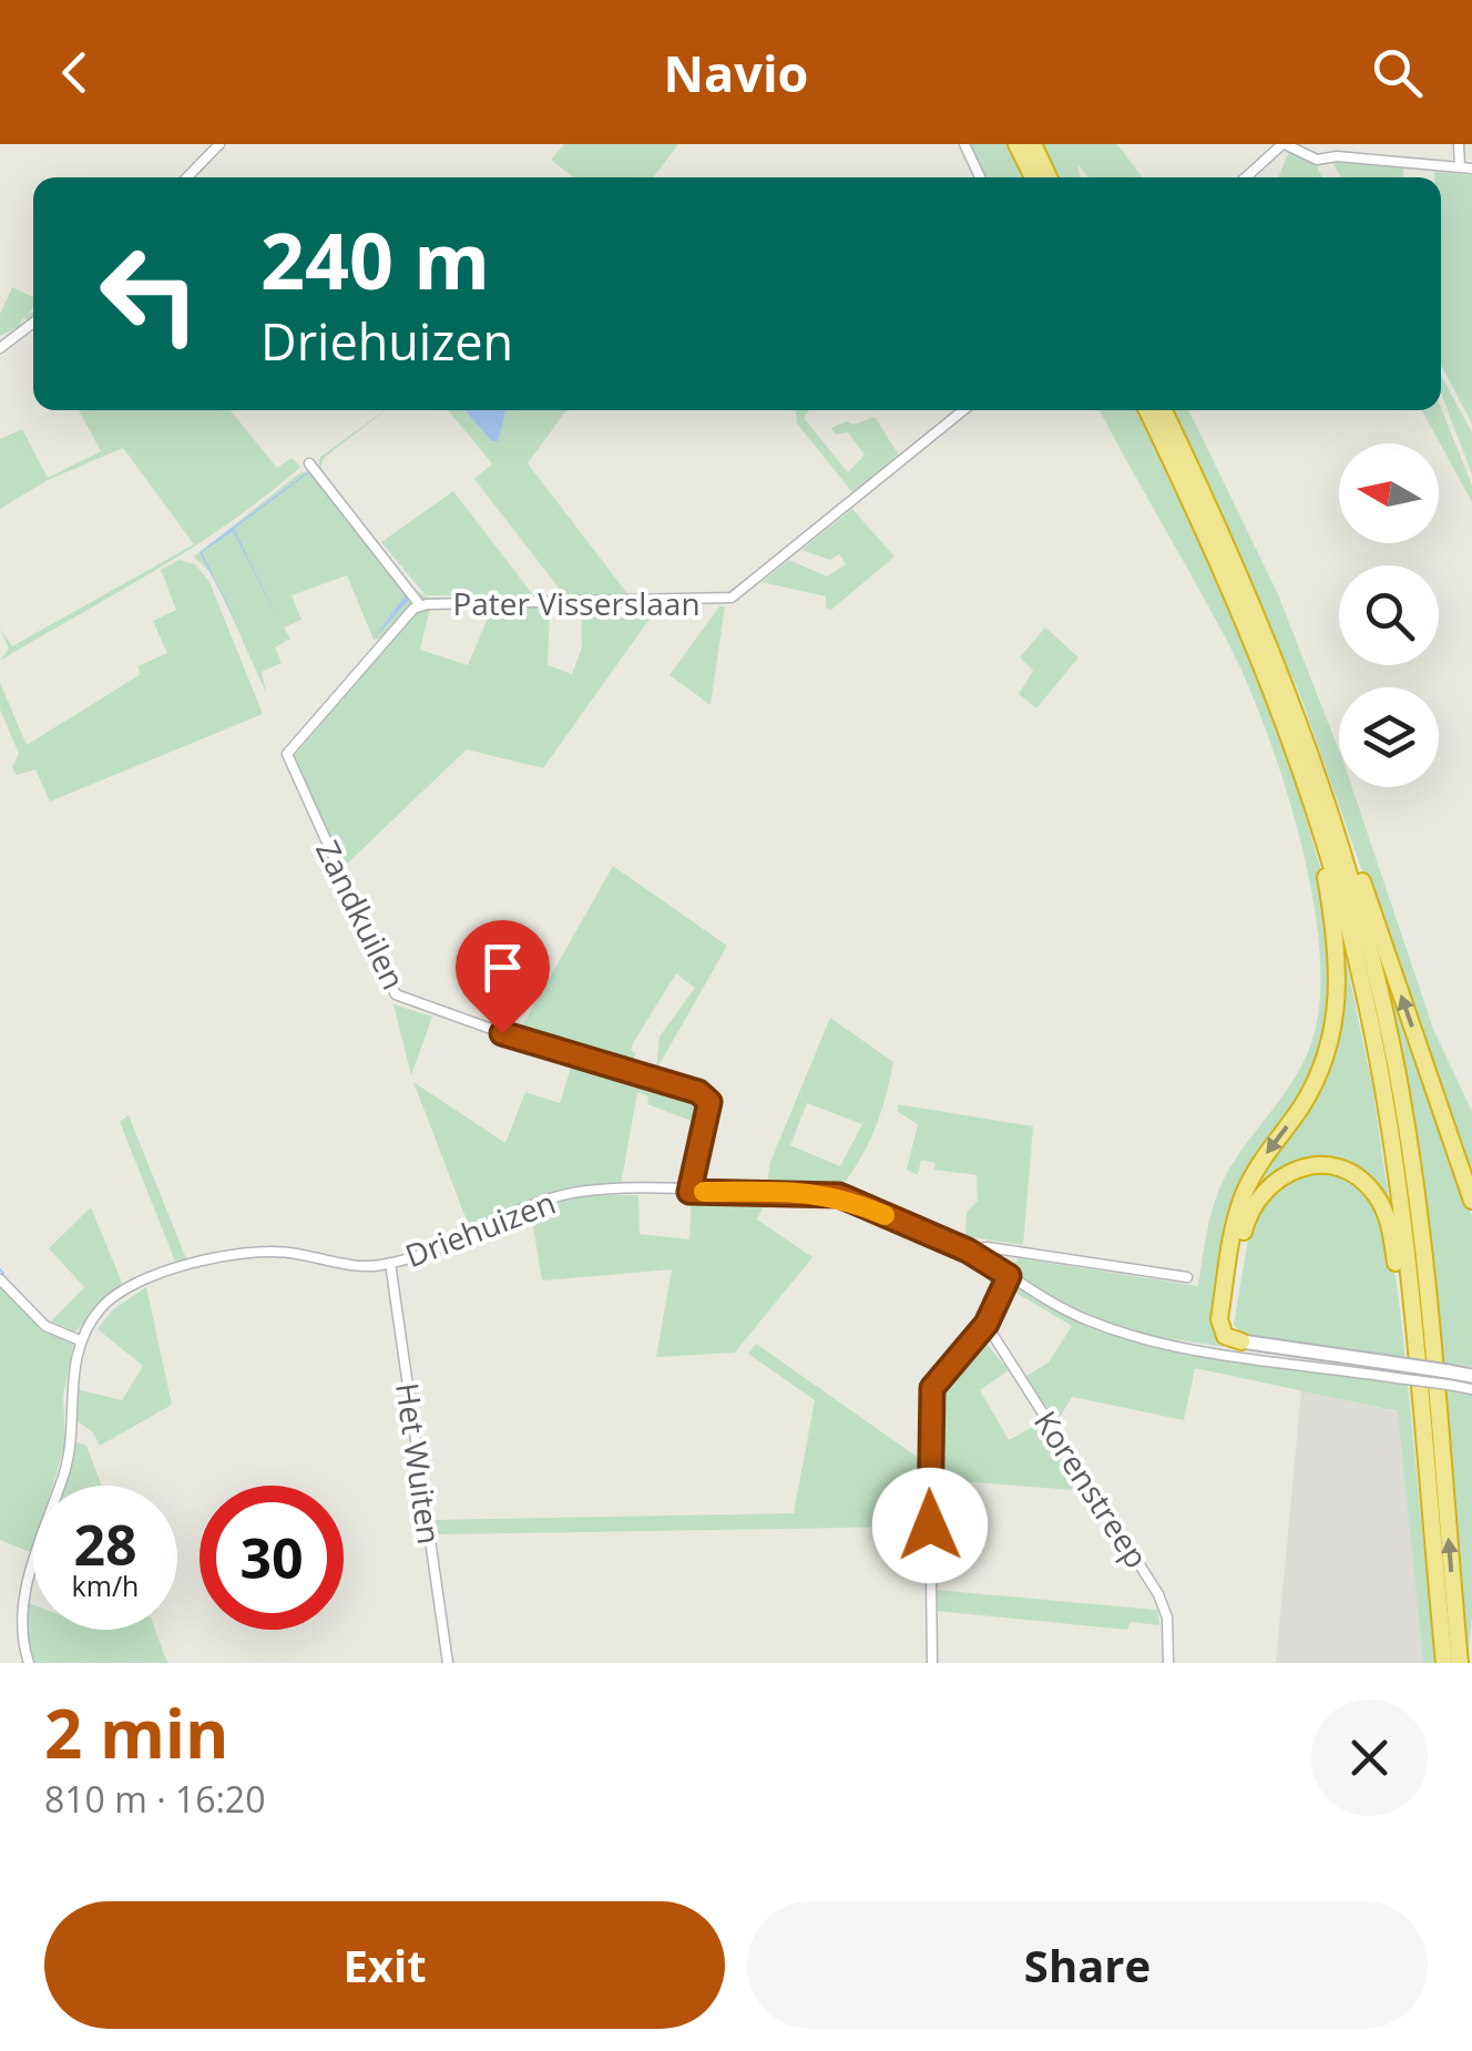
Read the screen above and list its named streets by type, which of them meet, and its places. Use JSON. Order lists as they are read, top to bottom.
{
  "streets": {
    "main road": ["Driehuizen"],
    "street": [
      "Pater Visserslaan",
      "Zandkuilen",
      "Het Wuiten",
      "Korenstreep"
    ]
  },
  "crossings": [
    ["Pater Visserslaan", "Zandkuilen"],
    ["Zandkuilen", "Driehuizen"],
    ["Driehuizen", "Het Wuiten"]
  ],
  "north": "left",
  "page": {
    "header": "Navio",
    "turn": ["240 m", "Driehuizen"],
    "speed": "28 km/h",
    "limit": "30",
    "heading": ["2 min", "810 m · 16:20"],
    "buttons": ["Exit", "Share"]
  }
}
